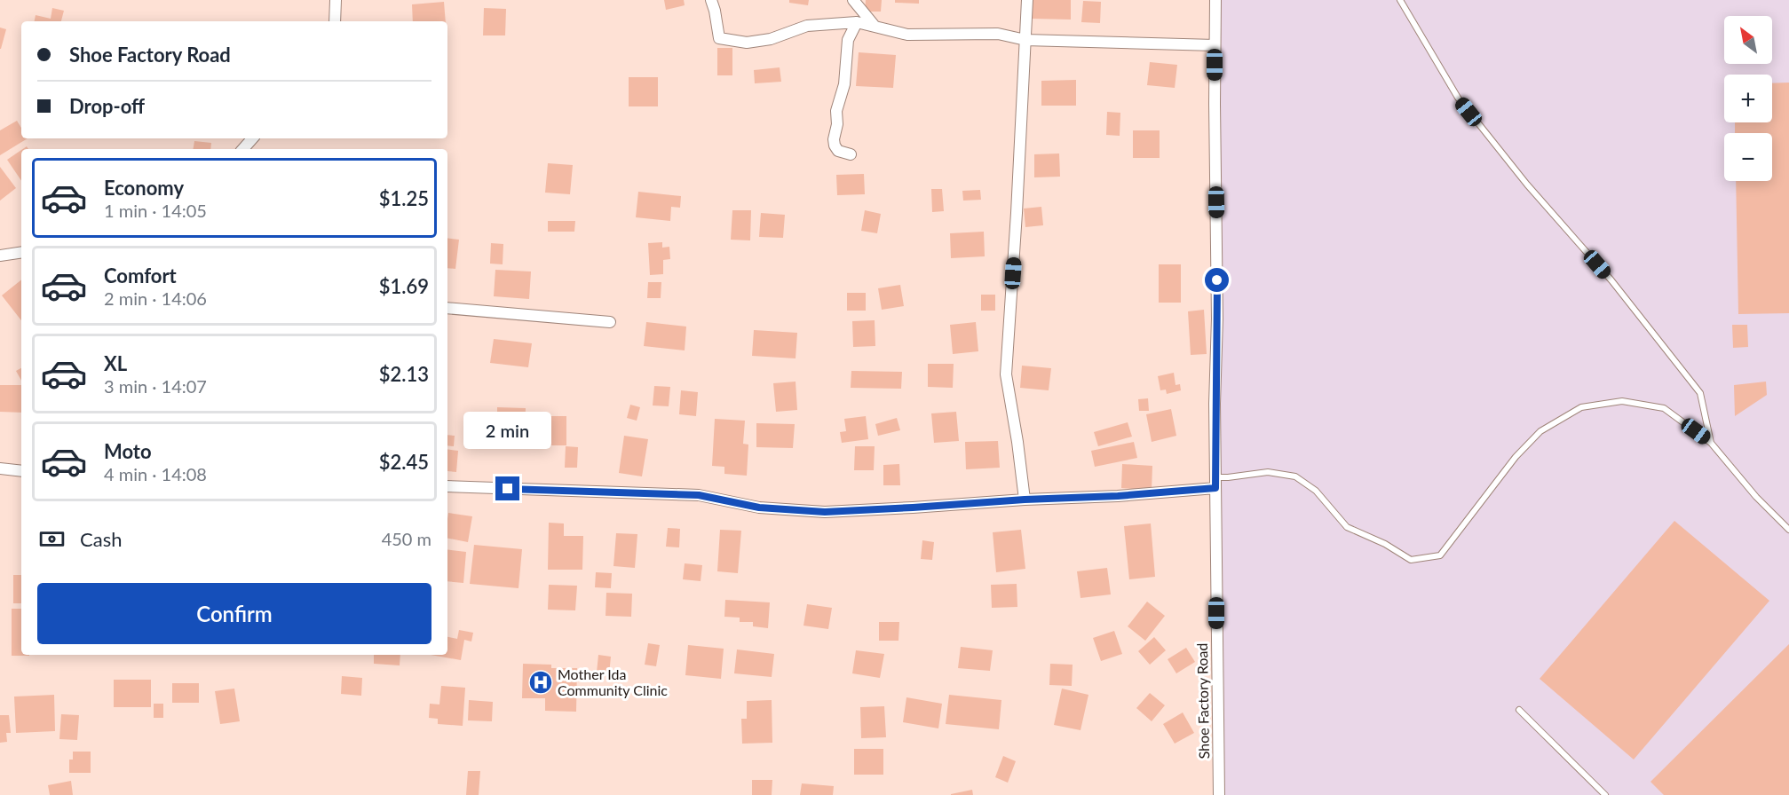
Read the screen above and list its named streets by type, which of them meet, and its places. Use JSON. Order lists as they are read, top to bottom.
{
  "streets": {
    "street": ["Shoe Factory Road"]
  },
  "places": {
    "hospital": ["Mother Ida Community Clinic"]
  },
  "north": "top left",
  "page": {
    "map_buttons": ["+", "−"],
    "banner": ["Shoe Factory Road", "Drop-off"],
    "list": [
      {
        "name": "Economy",
        "note": "1 min · 14:05",
        "value": "$1.25"
      },
      {
        "name": "Comfort",
        "note": "2 min · 14:06",
        "value": "$1.69"
      },
      {
        "name": "XL",
        "note": "3 min · 14:07",
        "value": "$2.13"
      },
      {
        "name": "Moto",
        "note": "4 min · 14:08",
        "value": "$2.45"
      }
    ],
    "bubble": "2 min",
    "pay": ["Cash", "450 m"],
    "buttons": "Confirm"
  }
}
